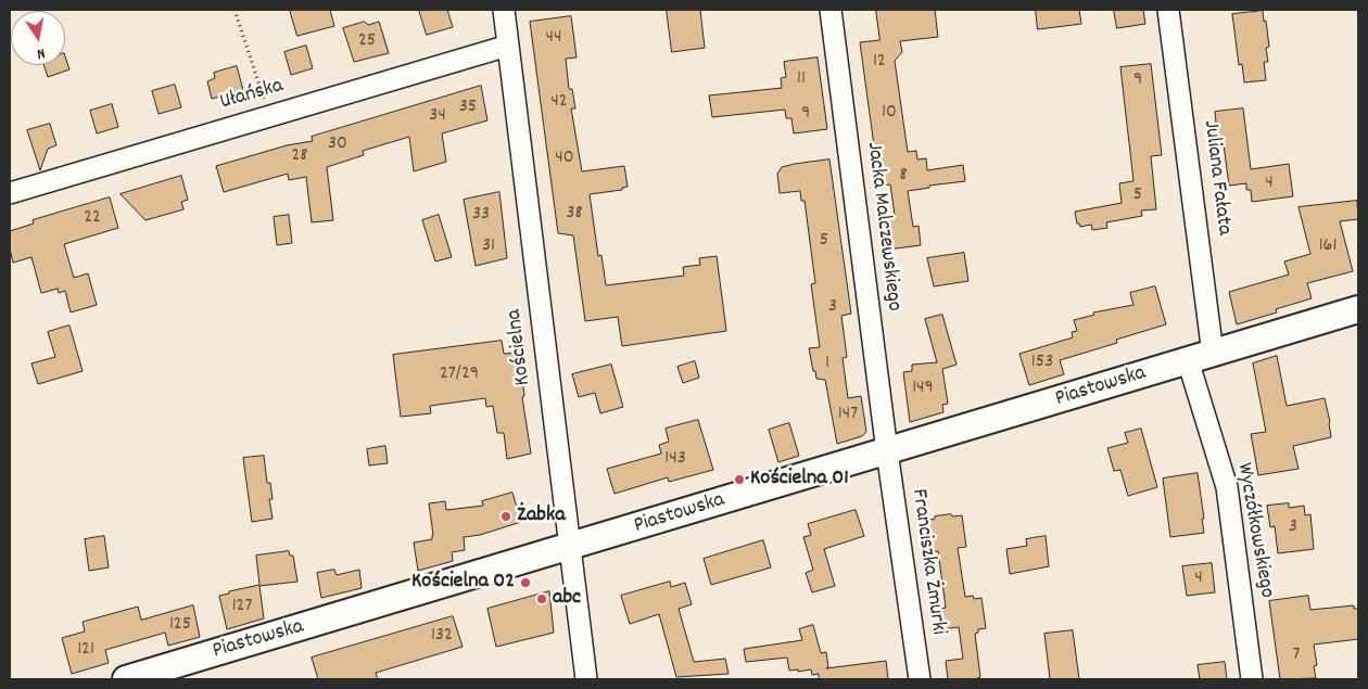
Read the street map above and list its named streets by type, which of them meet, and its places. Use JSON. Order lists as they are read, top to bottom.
{
  "streets": {
    "street": [
      "Ułańska",
      "Juliana Fałata",
      "Jacka Malczewskiego",
      "Kościelna",
      "Piastowska",
      "Wyczółkowskiego",
      "Franciszka Żmurki"
    ]
  },
  "crossings": [
    ["Ułańska", "Kościelna"],
    ["Juliana Fałata", "Piastowska"],
    ["Jacka Malczewskiego", "Piastowska"],
    ["Jacka Malczewskiego", "Franciszka Żmurki"],
    ["Kościelna", "Piastowska"],
    ["Piastowska", "Wyczółkowskiego"],
    ["Piastowska", "Franciszka Żmurki"]
  ],
  "places": [
    "Kościelna 01",
    "Żabka",
    "Kościelna 02",
    "abc"
  ],
  "house_numbers": [
    "44",
    "25",
    "12",
    "11",
    "9",
    "42",
    "35",
    "10",
    "9",
    "34",
    "30",
    "28",
    "40",
    "8",
    "4",
    "5",
    "38",
    "33",
    "22",
    "5",
    "31",
    "161",
    "3",
    "153",
    "1",
    "27/29",
    "149",
    "147",
    "143",
    "3",
    "4",
    "127",
    "125",
    "132",
    "121",
    "7"
  ],
  "north": "bottom"
}
